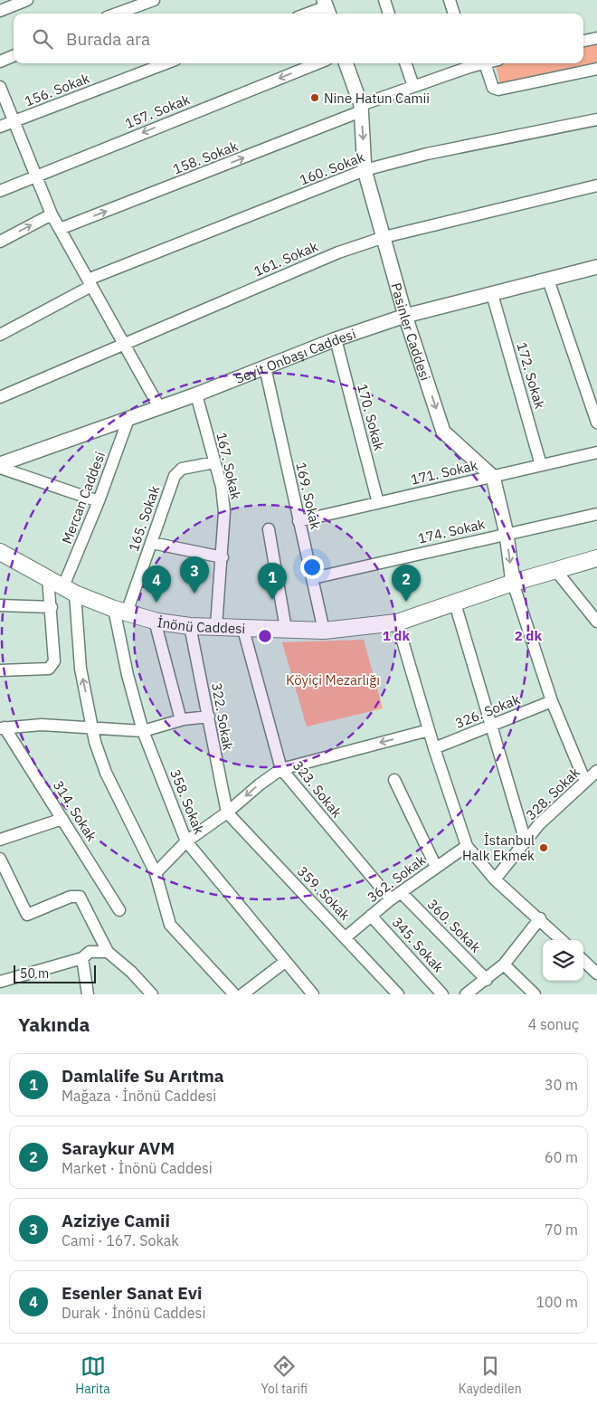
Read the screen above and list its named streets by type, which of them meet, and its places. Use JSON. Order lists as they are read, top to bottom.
{
  "streets": {
    "main road": ["İnönü Caddesi"],
    "street": [
      "156. Sokak",
      "157. Sokak",
      "158. Sokak",
      "160. Sokak",
      "161. Sokak",
      "Pasinler Caddesi",
      "Seyit Onbaşı Caddesi",
      "172. Sokak",
      "170. Sokak",
      "167. Sokak",
      "171. Sokak",
      "169. Sokak",
      "Mercan Caddesi",
      "165. Sokak",
      "174. Sokak",
      "326. Sokak",
      "322. Sokak",
      "323. Sokak",
      "328. Sokak",
      "358. Sokak",
      "314. Sokak",
      "362. Sokak",
      "359. Sokak",
      "360. Sokak",
      "345. Sokak"
    ]
  },
  "crossings": [
    ["158. Sokak", "Pasinler Caddesi"],
    ["160. Sokak", "Pasinler Caddesi"],
    ["161. Sokak", "Pasinler Caddesi"],
    ["Pasinler Caddesi", "Seyit Onbaşı Caddesi"],
    ["Pasinler Caddesi", "171. Sokak"],
    ["Seyit Onbaşı Caddesi", "172. Sokak"],
    ["Seyit Onbaşı Caddesi", "170. Sokak"],
    ["Seyit Onbaşı Caddesi", "167. Sokak"],
    ["Seyit Onbaşı Caddesi", "169. Sokak"],
    ["Seyit Onbaşı Caddesi", "Mercan Caddesi"],
    ["172. Sokak", "171. Sokak"],
    ["170. Sokak", "171. Sokak"],
    ["167. Sokak", "165. Sokak"],
    ["167. Sokak", "İnönü Caddesi"],
    ["171. Sokak", "169. Sokak"],
    ["169. Sokak", "174. Sokak"],
    ["169. Sokak", "İnönü Caddesi"],
    ["Mercan Caddesi", "İnönü Caddesi"],
    ["165. Sokak", "İnönü Caddesi"],
    ["165. Sokak", "358. Sokak"],
    ["İnönü Caddesi", "322. Sokak"],
    ["İnönü Caddesi", "323. Sokak"],
    ["İnönü Caddesi", "358. Sokak"],
    ["322. Sokak", "359. Sokak"],
    ["323. Sokak", "362. Sokak"],
    ["362. Sokak", "359. Sokak"],
    ["362. Sokak", "360. Sokak"],
    ["362. Sokak", "345. Sokak"]
  ],
  "one_way": ["157. Sokak", "158. Sokak", "Pasinler Caddesi"],
  "parks": ["Köyiçi Mezarlığı"],
  "places": ["Nine Hatun Camii", "İstanbul Halk Ekmek"],
  "scale_bar": "50 m",
  "page": {
    "search": "Burada ara",
    "pins": [
      "3",
      "1",
      "2",
      "4"
    ],
    "scale": "50 m",
    "heading": ["Yakında", "4 sonuç"],
    "list": [
      {
        "mark": "1",
        "name": "Damlalife Su Arıtma",
        "note": "Mağaza · İnönü Caddesi",
        "value": "30 m"
      },
      {
        "mark": "2",
        "name": "Saraykur AVM",
        "note": "Market · İnönü Caddesi",
        "value": "60 m"
      },
      {
        "mark": "3",
        "name": "Aziziye Camii",
        "note": "Cami · 167. Sokak",
        "value": "70 m"
      },
      {
        "mark": "4",
        "name": "Esenler Sanat Evi",
        "note": "Durak · İnönü Caddesi",
        "value": "100 m"
      }
    ],
    "nav": ["Harita", "Yol tarifi", "Kaydedilen"]
  },
  "rings": ["1 dk", "2 dk"]
}
